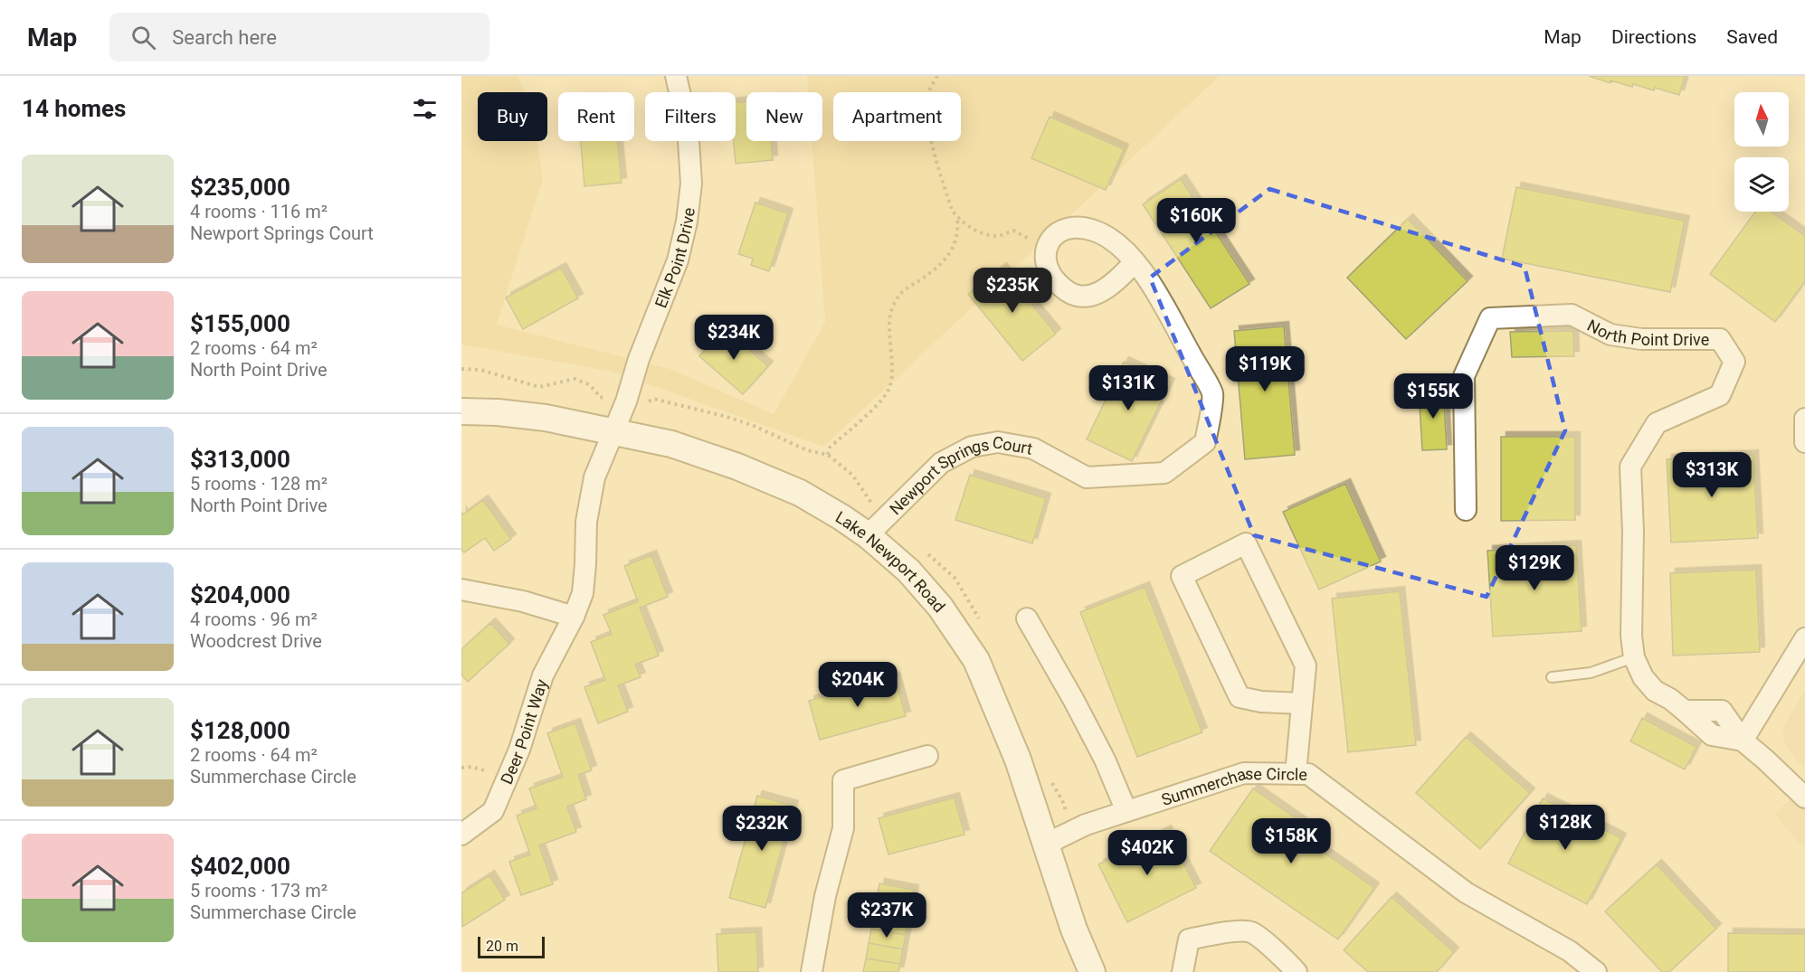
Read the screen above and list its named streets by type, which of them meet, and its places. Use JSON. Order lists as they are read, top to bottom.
{
  "streets": {
    "street": [
      "Elk Point Drive",
      "North Point Drive",
      "Newport Springs Court",
      "Lake Newport Road",
      "Deer Point Way",
      "Summerchase Circle"
    ]
  },
  "crossings": [
    ["Elk Point Drive", "Lake Newport Road"],
    ["Elk Point Drive", "Deer Point Way"],
    ["Newport Springs Court", "Lake Newport Road"],
    ["Lake Newport Road", "Deer Point Way"],
    ["Lake Newport Road", "Summerchase Circle"]
  ],
  "scale_bar": "20 m",
  "north": "top",
  "page": {
    "header": "Map",
    "search": "Search here",
    "nav": ["Map", "Directions", "Saved"],
    "heading": "14 homes",
    "chip": [
      "Buy",
      "Rent",
      "Filters",
      "New",
      "Apartment"
    ],
    "list": [
      {
        "name": "$235,000",
        "note": "4 rooms · 116 m² · Newport Springs Court"
      },
      {
        "name": "$155,000",
        "note": "2 rooms · 64 m² · North Point Drive"
      },
      {
        "name": "$313,000",
        "note": "5 rooms · 128 m² · North Point Drive"
      },
      {
        "name": "$204,000",
        "note": "4 rooms · 96 m² · Woodcrest Drive"
      },
      {
        "name": "$128,000",
        "note": "2 rooms · 64 m² · Summerchase Circle"
      },
      {
        "name": "$402,000",
        "note": "5 rooms · 173 m² · Summerchase Circle"
      }
    ],
    "price": [
      "$160K",
      "$235K",
      "$234K",
      "$119K",
      "$131K",
      "$155K",
      "$313K",
      "$129K",
      "$204K",
      "$128K",
      "$232K",
      "$158K",
      "$402K",
      "$237K"
    ],
    "scale": "20 m"
  }
}
